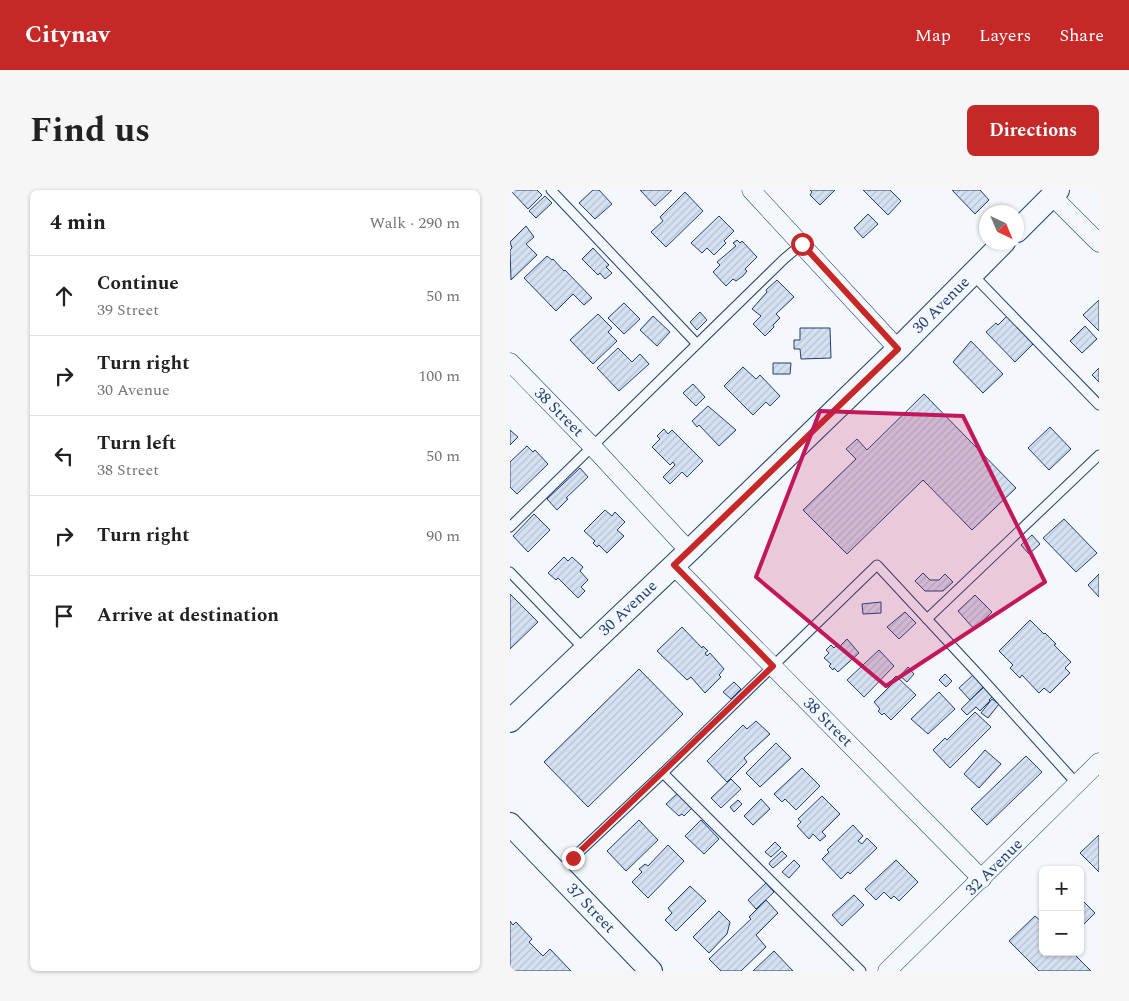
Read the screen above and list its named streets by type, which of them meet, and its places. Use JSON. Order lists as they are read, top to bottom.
{
  "streets": {
    "street": [
      "30 Avenue",
      "38 Street",
      "32 Avenue",
      "37 Street"
    ]
  },
  "crossings": [
    ["30 Avenue", "38 Street"],
    ["38 Street", "32 Avenue"]
  ],
  "north": "bottom right",
  "page": {
    "header": "Citynav",
    "nav": ["Map", "Layers", "Share"],
    "title": "Find us",
    "buttons": "Directions",
    "heading": ["4 min", "Walk · 290 m"],
    "list": [
      ["Continue", "39 Street", "50 m"],
      ["Turn right", "30 Avenue", "100 m"],
      ["Turn left", "38 Street", "50 m"],
      ["Turn right", "90 m"],
      "Arrive at destination"
    ],
    "map_buttons": ["+", "−"]
  }
}
